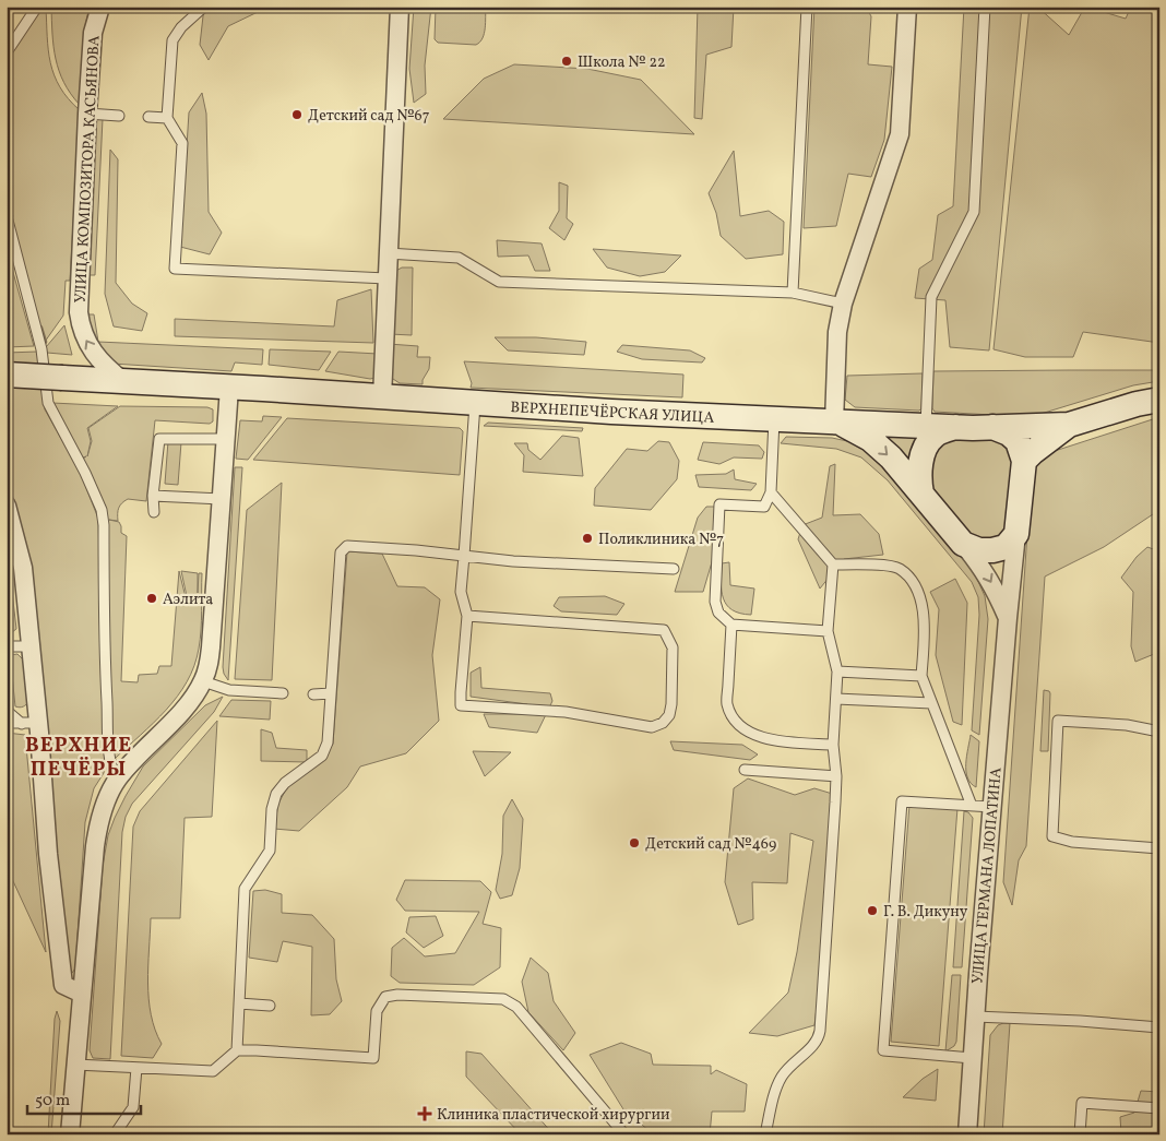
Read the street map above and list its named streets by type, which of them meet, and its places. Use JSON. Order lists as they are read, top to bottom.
{
  "streets": {
    "street": ["УЛИЦА КОМПОЗИТОРА КАСЬЯНОВА", "ВЕРХНЕПЕЧЁРСКАЯ УЛИЦА", "УЛИЦА ГЕРМАНА ЛОПАТИНА"]
  },
  "crossings": [
    ["УЛИЦА КОМПОЗИТОРА КАСЬЯНОВА", "ВЕРХНЕПЕЧЁРСКАЯ УЛИЦА"],
    ["ВЕРХНЕПЕЧЁРСКАЯ УЛИЦА", "УЛИЦА ГЕРМАНА ЛОПАТИНА"]
  ],
  "one_way": ["УЛИЦА КОМПОЗИТОРА КАСЬЯНОВА"],
  "districts": ["ВЕРХНИЕ ПЕЧЁРЫ"],
  "places": {
    "other": [
      "Школа № 22",
      "Детский сад №67",
      "Поликлиника №7",
      "Аэлита",
      "Детский сад №469",
      "Г. В. Дикуну"
    ],
    "health": ["Клиника пластической хирургии"]
  },
  "scale_bar": "50 m"
}
